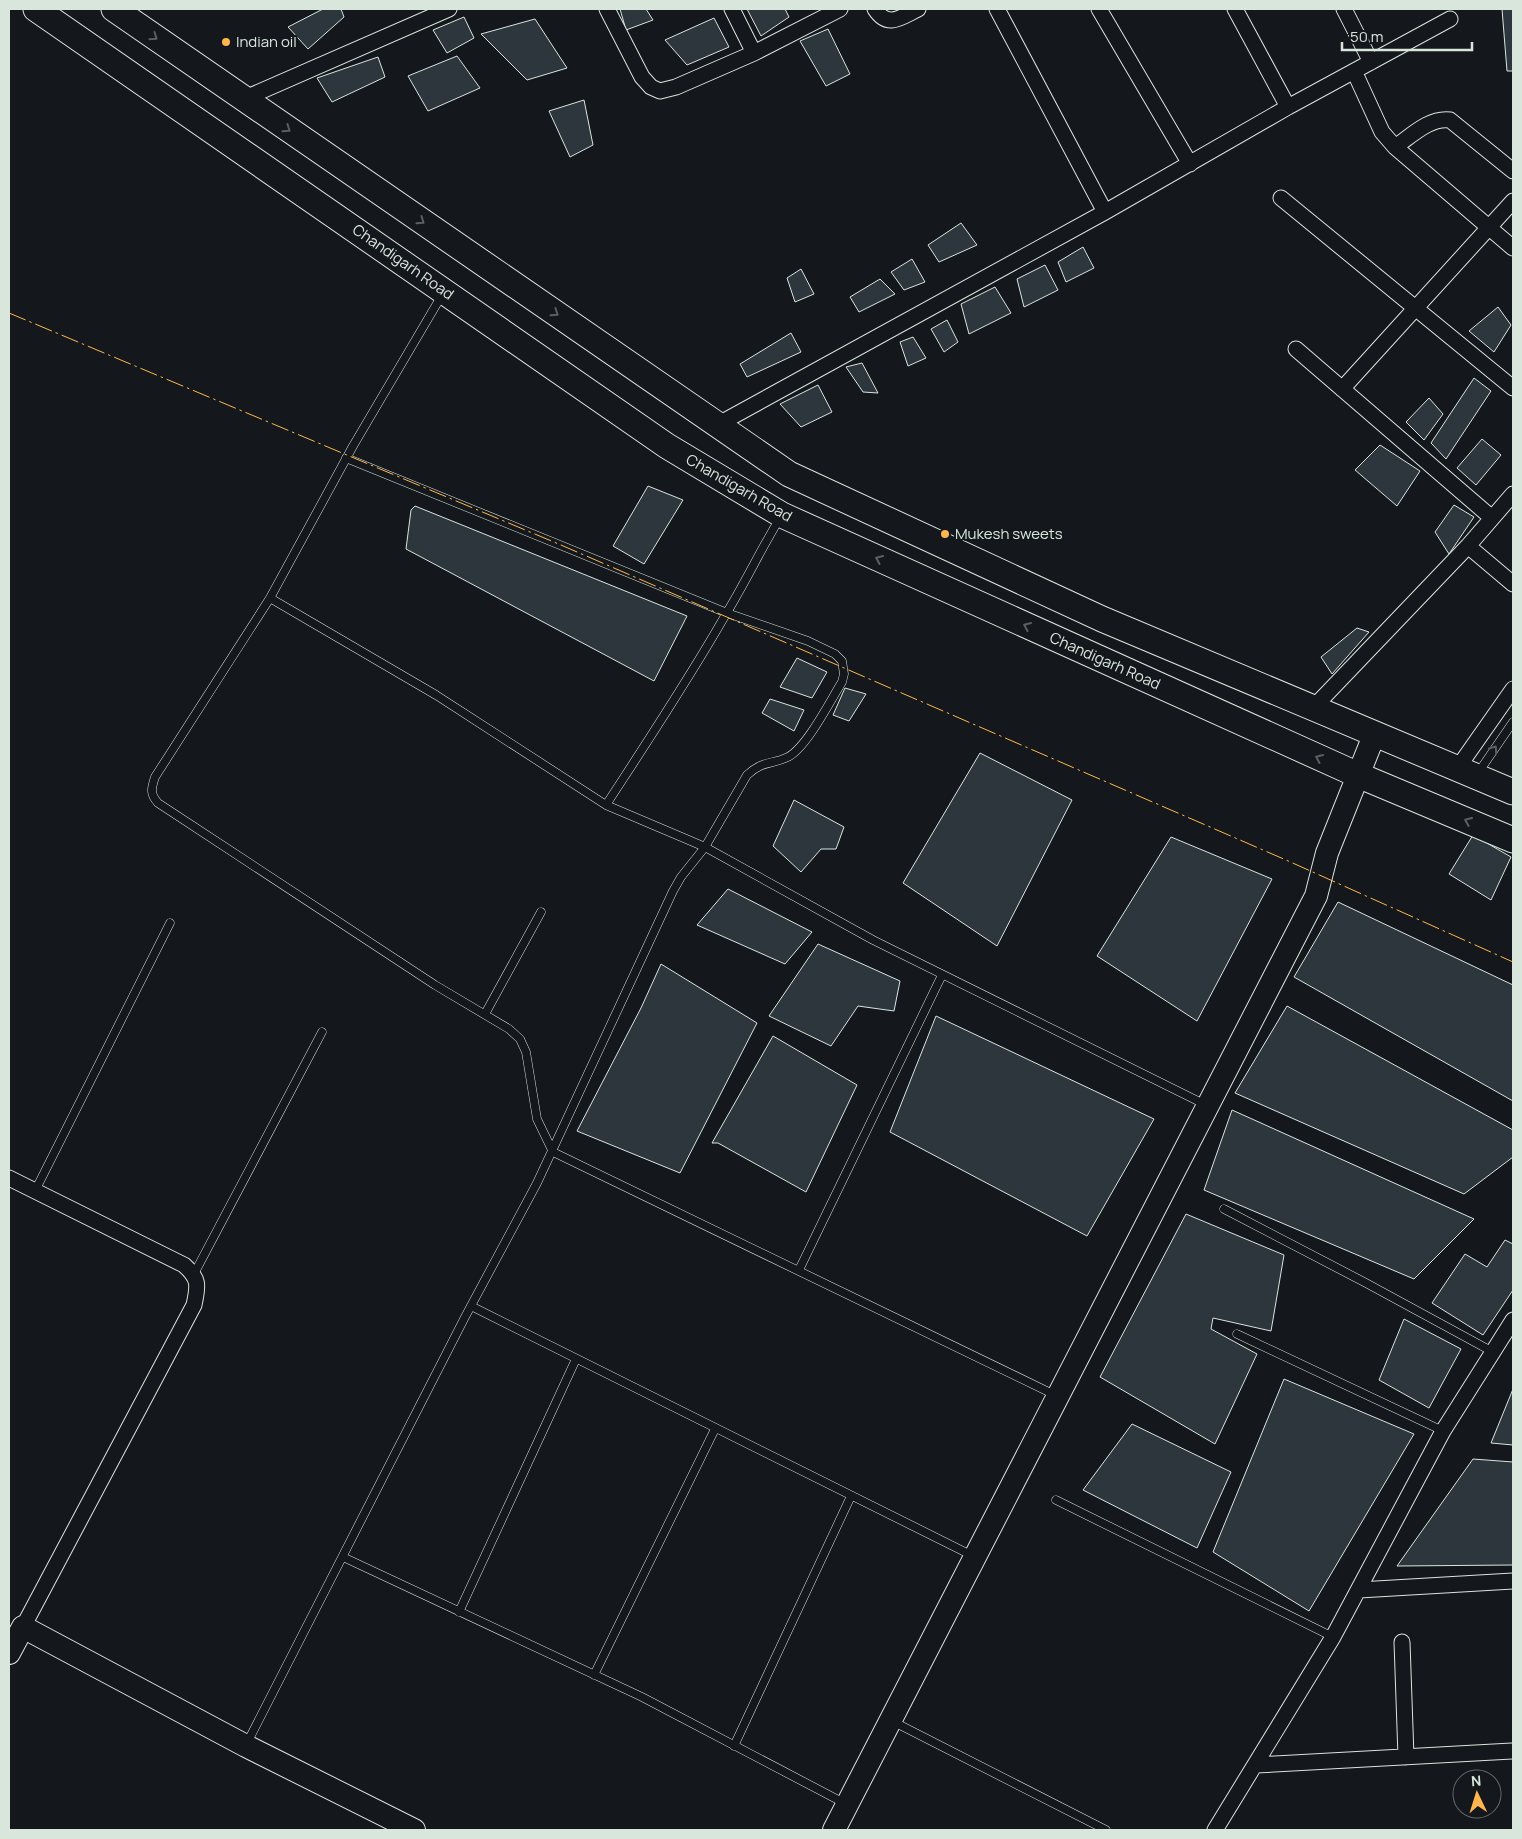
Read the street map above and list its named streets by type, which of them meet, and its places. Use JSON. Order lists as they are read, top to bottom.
{
  "streets": {
    "main road": ["Chandigarh Road"]
  },
  "places": ["Indian oil", "Mukesh sweets"],
  "scale_bar": "50 m",
  "north": "top"
}
